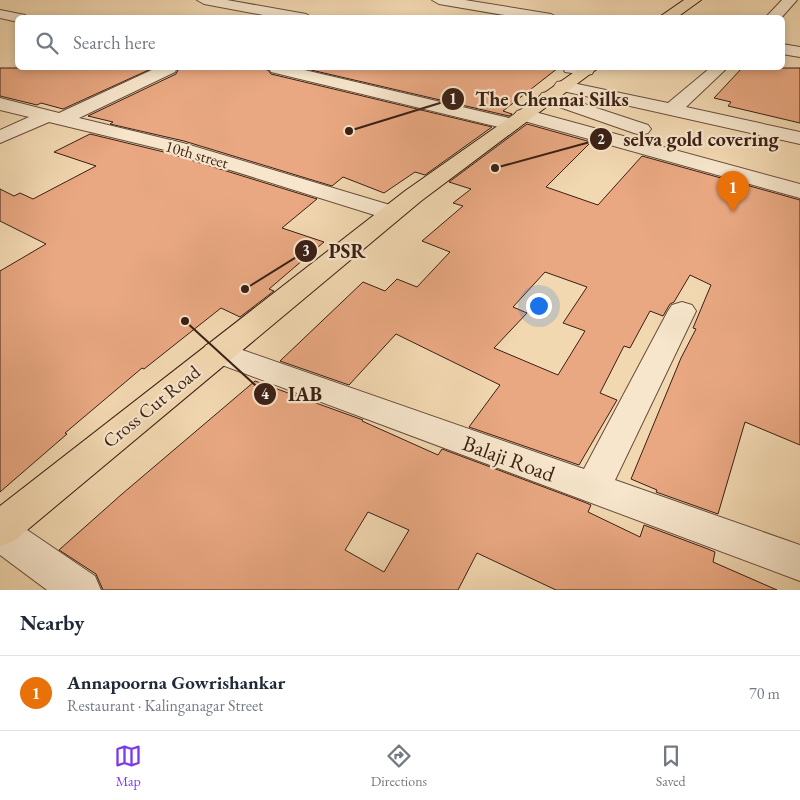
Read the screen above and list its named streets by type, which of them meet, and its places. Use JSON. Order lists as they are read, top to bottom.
{
  "streets": {
    "main road": ["Cross Cut Road"],
    "street": ["10th street", "Balaji Road"]
  },
  "crossings": [
    ["10th street", "Cross Cut Road"],
    ["Cross Cut Road", "Balaji Road"]
  ],
  "places": [
    "The Chennai Silks",
    "selva gold covering",
    "PSR",
    "IAB"
  ],
  "page": {
    "search": "Search here",
    "pins": "1",
    "heading": "Nearby",
    "list": [
      {
        "mark": "1",
        "name": "Annapoorna Gowrishankar",
        "note": "Restaurant · Kalinganagar Street",
        "value": "70 m"
      }
    ],
    "nav": ["Map", "Directions", "Saved"]
  }
}
